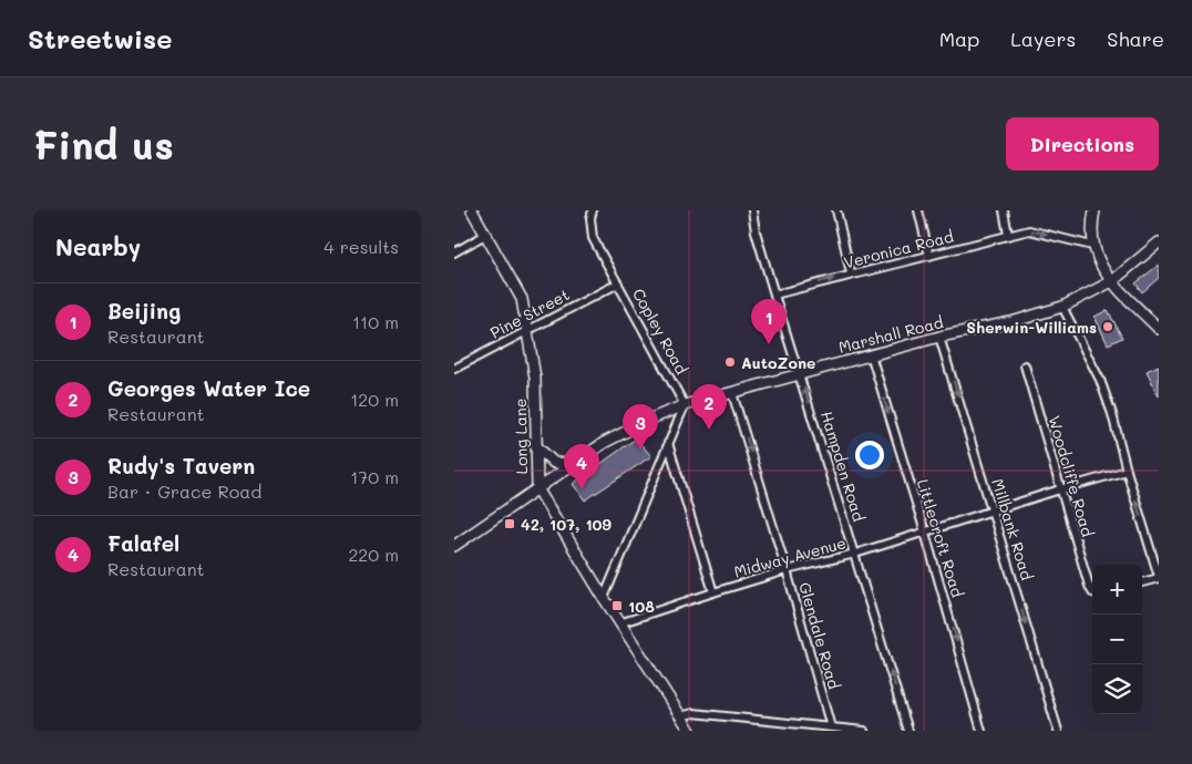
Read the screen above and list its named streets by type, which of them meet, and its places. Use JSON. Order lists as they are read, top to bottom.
{
  "streets": {
    "main road": ["Marshall Road", "Long Lane"],
    "street": [
      "Veronica Road",
      "Pine Street",
      "Copley Road",
      "Hampden Road",
      "Woodcliffe Road",
      "Millbank Road",
      "Littlecroft Road",
      "Midway Avenue",
      "Glendale Road"
    ]
  },
  "crossings": [
    ["Veronica Road", "Hampden Road"],
    ["Pine Street", "Copley Road"],
    ["Pine Street", "Long Lane"],
    ["Copley Road", "Marshall Road"],
    ["Marshall Road", "Long Lane"],
    ["Marshall Road", "Hampden Road"],
    ["Marshall Road", "Millbank Road"],
    ["Marshall Road", "Littlecroft Road"],
    ["Marshall Road", "Glendale Road"],
    ["Long Lane", "Midway Avenue"],
    ["Hampden Road", "Midway Avenue"],
    ["Woodcliffe Road", "Midway Avenue"],
    ["Millbank Road", "Midway Avenue"],
    ["Littlecroft Road", "Midway Avenue"],
    ["Midway Avenue", "Glendale Road"]
  ],
  "one_way": [
    "Veronica Road",
    "Hampden Road",
    "Millbank Road",
    "Littlecroft Road",
    "Glendale Road"
  ],
  "places": {
    "other": ["Sherwin-Williams", "AutoZone"],
    "transit": ["42, 107, 109", "108"]
  },
  "page": {
    "header": "Streetwise",
    "nav": ["Map", "Layers", "Share"],
    "buttons": "Directions",
    "title": "Find us",
    "heading": ["Nearby", "4 results"],
    "list": [
      {
        "mark": "1",
        "name": "Beijing",
        "note": "Restaurant",
        "value": "110 m"
      },
      {
        "mark": "2",
        "name": "Georges Water Ice",
        "note": "Restaurant",
        "value": "120 m"
      },
      {
        "mark": "3",
        "name": "Rudy's Tavern",
        "note": "Bar · Grace Road",
        "value": "170 m"
      },
      {
        "mark": "4",
        "name": "Falafel",
        "note": "Restaurant",
        "value": "220 m"
      }
    ],
    "pins": [
      "1",
      "2",
      "3",
      "4"
    ],
    "map_buttons": ["+", "−"]
  }
}
